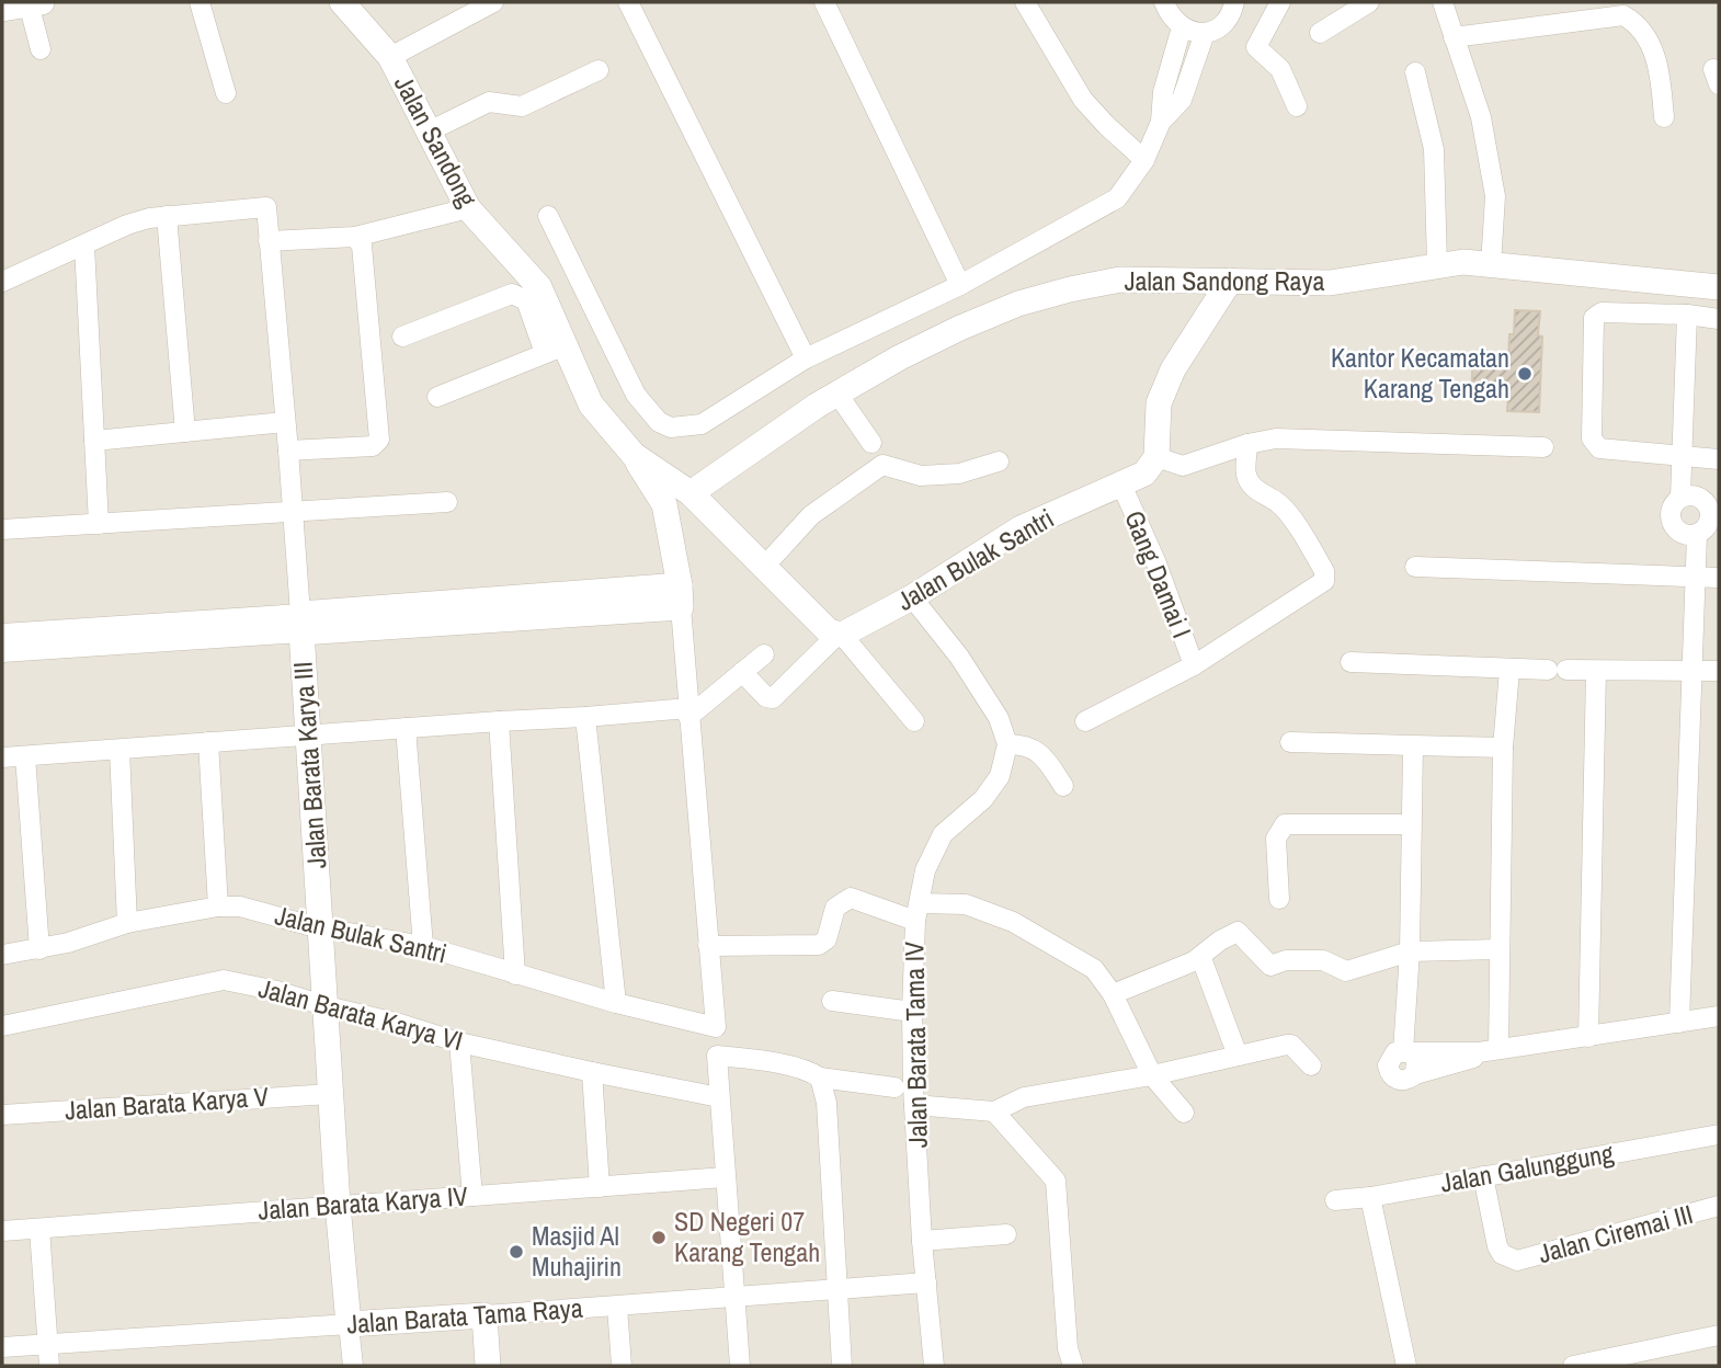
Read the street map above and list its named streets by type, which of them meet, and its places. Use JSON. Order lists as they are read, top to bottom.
{
  "streets": {
    "street": [
      "Jalan Sandong",
      "Jalan Sandong Raya",
      "Jalan Bulak Santri",
      "Gang Damai I",
      "Jalan Barata Karya III",
      "Jalan Barata Karya VI",
      "Jalan Barata Tama IV",
      "Jalan Barata Karya V",
      "Jalan Galunggung",
      "Jalan Barata Karya IV",
      "Jalan Ciremai III",
      "Jalan Barata Tama Raya"
    ]
  },
  "crossings": [
    ["Jalan Sandong", "Jalan Sandong Raya"],
    ["Jalan Bulak Santri", "Gang Damai I"],
    ["Jalan Bulak Santri", "Jalan Barata Karya III"],
    ["Jalan Barata Karya III", "Jalan Barata Karya VI"],
    ["Jalan Barata Karya III", "Jalan Barata Karya V"],
    ["Jalan Barata Karya III", "Jalan Barata Karya IV"],
    ["Jalan Barata Karya III", "Jalan Barata Tama Raya"],
    ["Jalan Barata Tama IV", "Jalan Barata Tama Raya"],
    ["Jalan Galunggung", "Jalan Ciremai III"]
  ],
  "places": ["Kantor Kecamatan Karang Tengah", "SD Negeri 07 Karang Tengah", "Masjid Al Muhajirin"]
}
